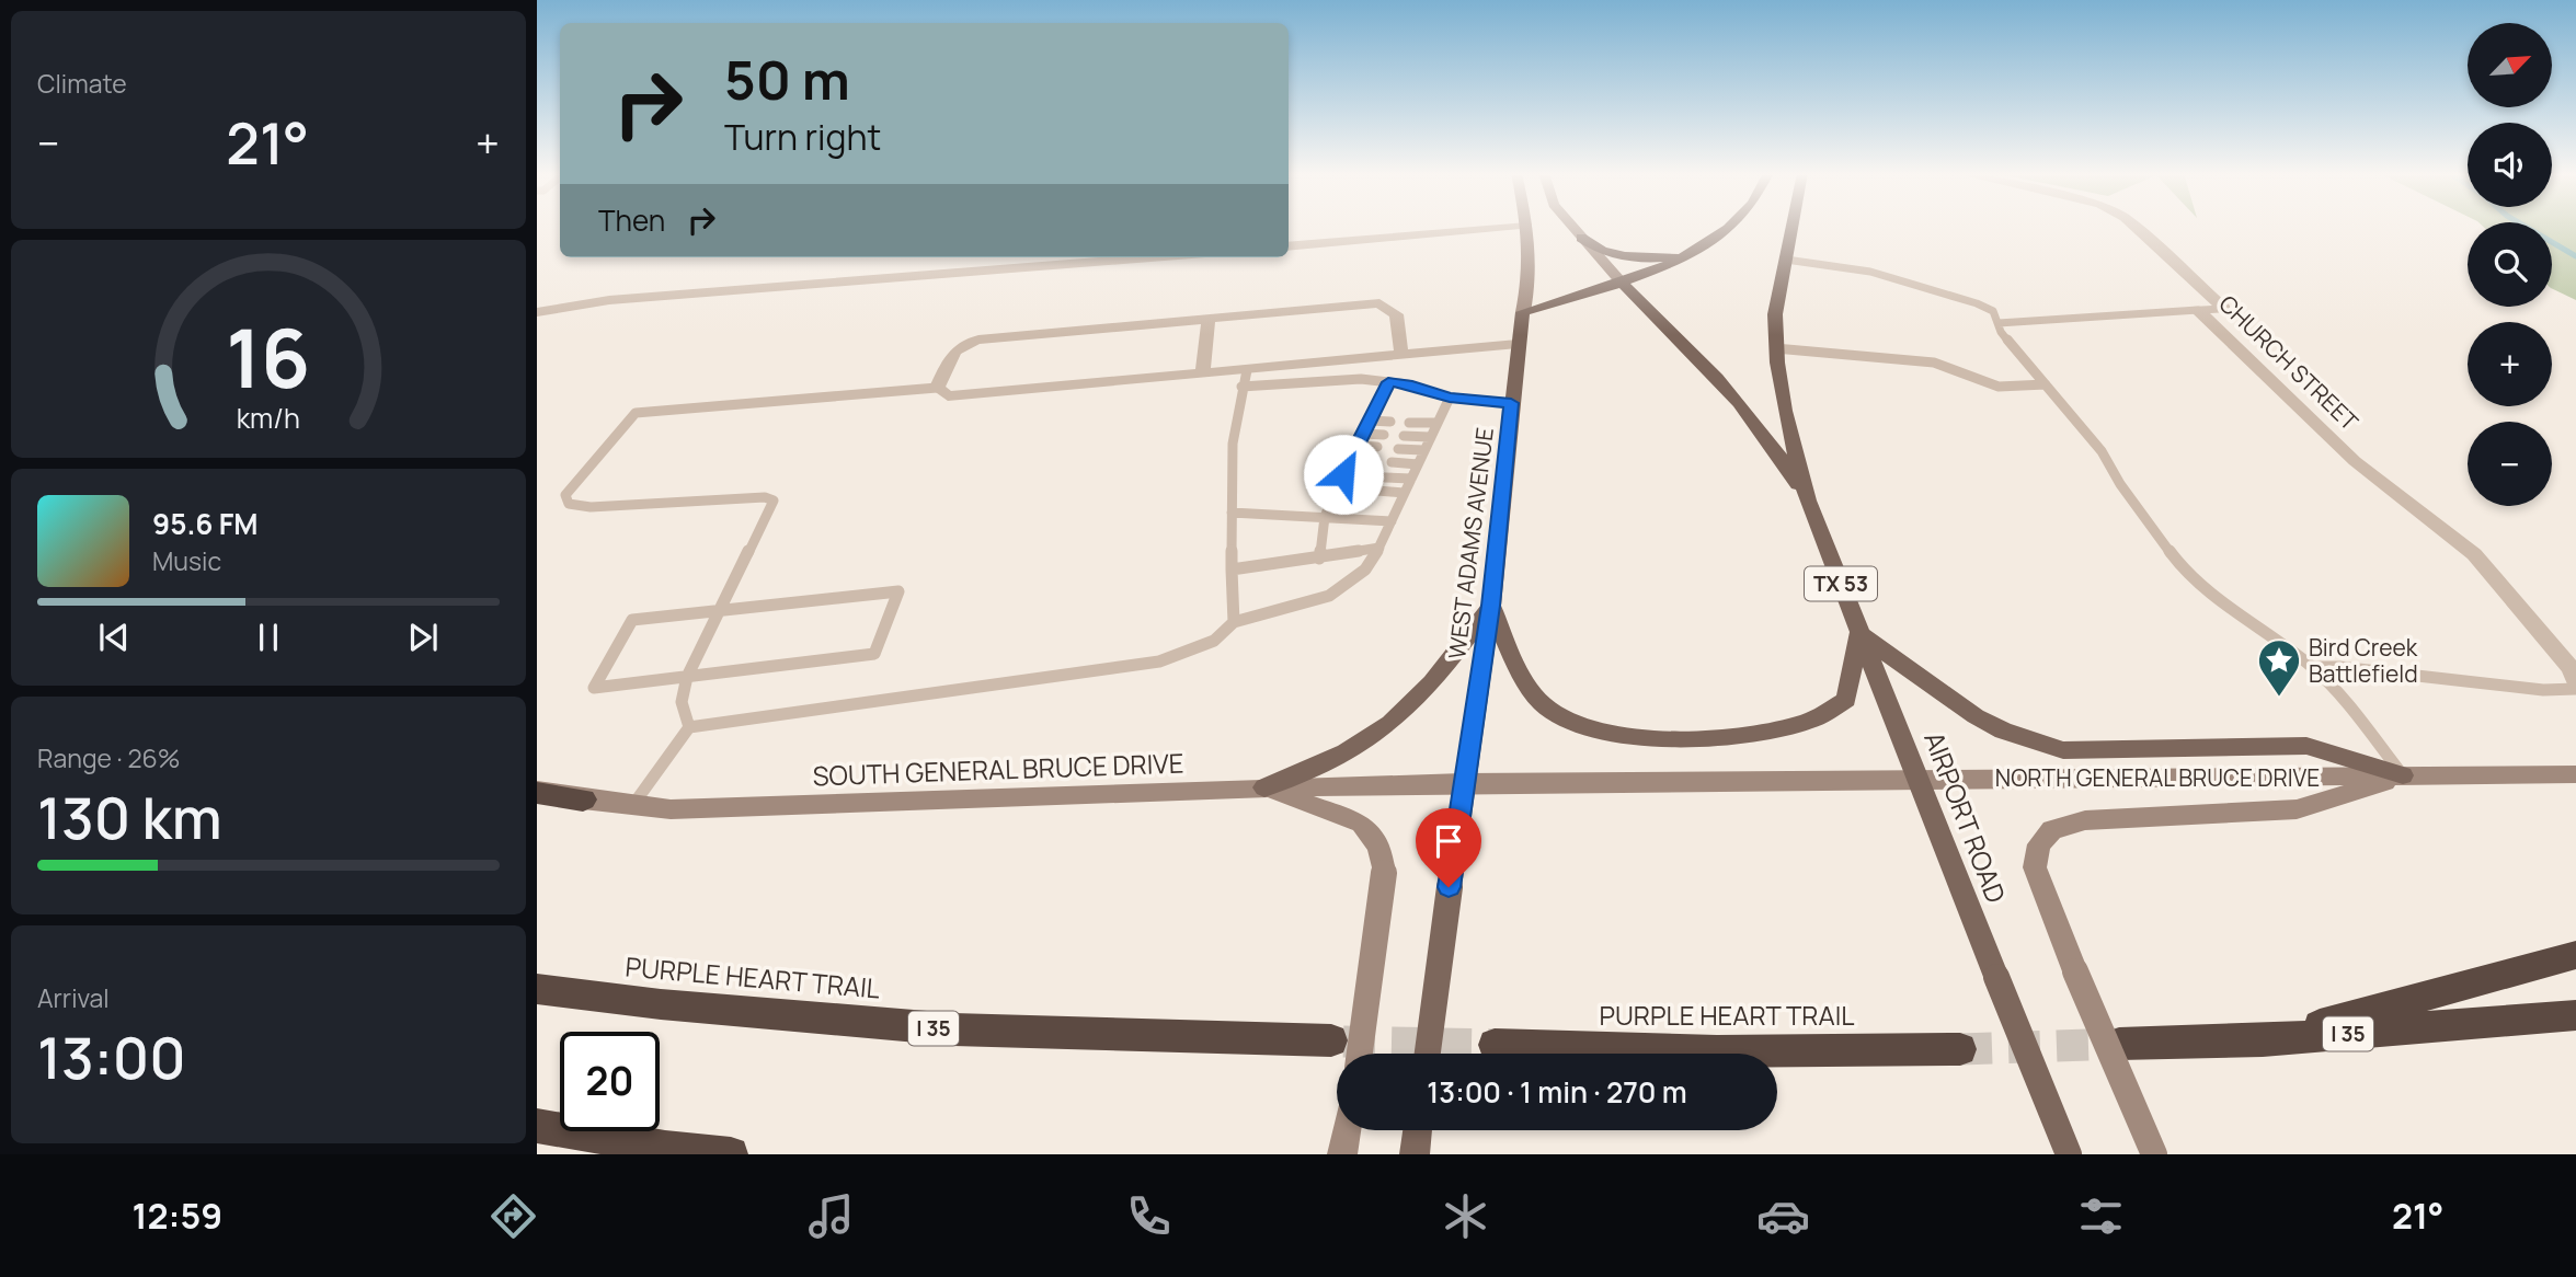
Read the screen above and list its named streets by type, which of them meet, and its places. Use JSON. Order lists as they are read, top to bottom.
{
  "streets": {
    "highway": ["PURPLE HEART TRAIL", "I 35"],
    "main road": [
      "WEST ADAMS AVENUE",
      "TX 53",
      "SOUTH GENERAL BRUCE DRIVE",
      "NORTH GENERAL BRUCE DRIVE",
      "AIRPORT ROAD"
    ],
    "street": ["CHURCH STREET"]
  },
  "crossings": [
    ["WEST ADAMS AVENUE", "SOUTH GENERAL BRUCE DRIVE"],
    ["WEST ADAMS AVENUE", "NORTH GENERAL BRUCE DRIVE"],
    ["SOUTH GENERAL BRUCE DRIVE", "NORTH GENERAL BRUCE DRIVE"],
    ["NORTH GENERAL BRUCE DRIVE", "AIRPORT ROAD"]
  ],
  "places": {
    "place": ["Bird Creek Battlefield"]
  },
  "north": "top right",
  "page": {
    "tile": [
      "Climate",
      ["Range · 26%", "130 km"],
      ["Arrival", "13:00"]
    ],
    "map_buttons": ["+", "−"],
    "turn": ["50 m", "Turn right"],
    "heat": ["−", "21°", "+"],
    "then": "Then",
    "song": ["95.6 FM", "Music"],
    "limit": "20",
    "trip": "13:00 · 1 min · 270 m",
    "tabs": ["12:59", "21°"],
    "gauge": ["16", "km/h"]
  }
}
